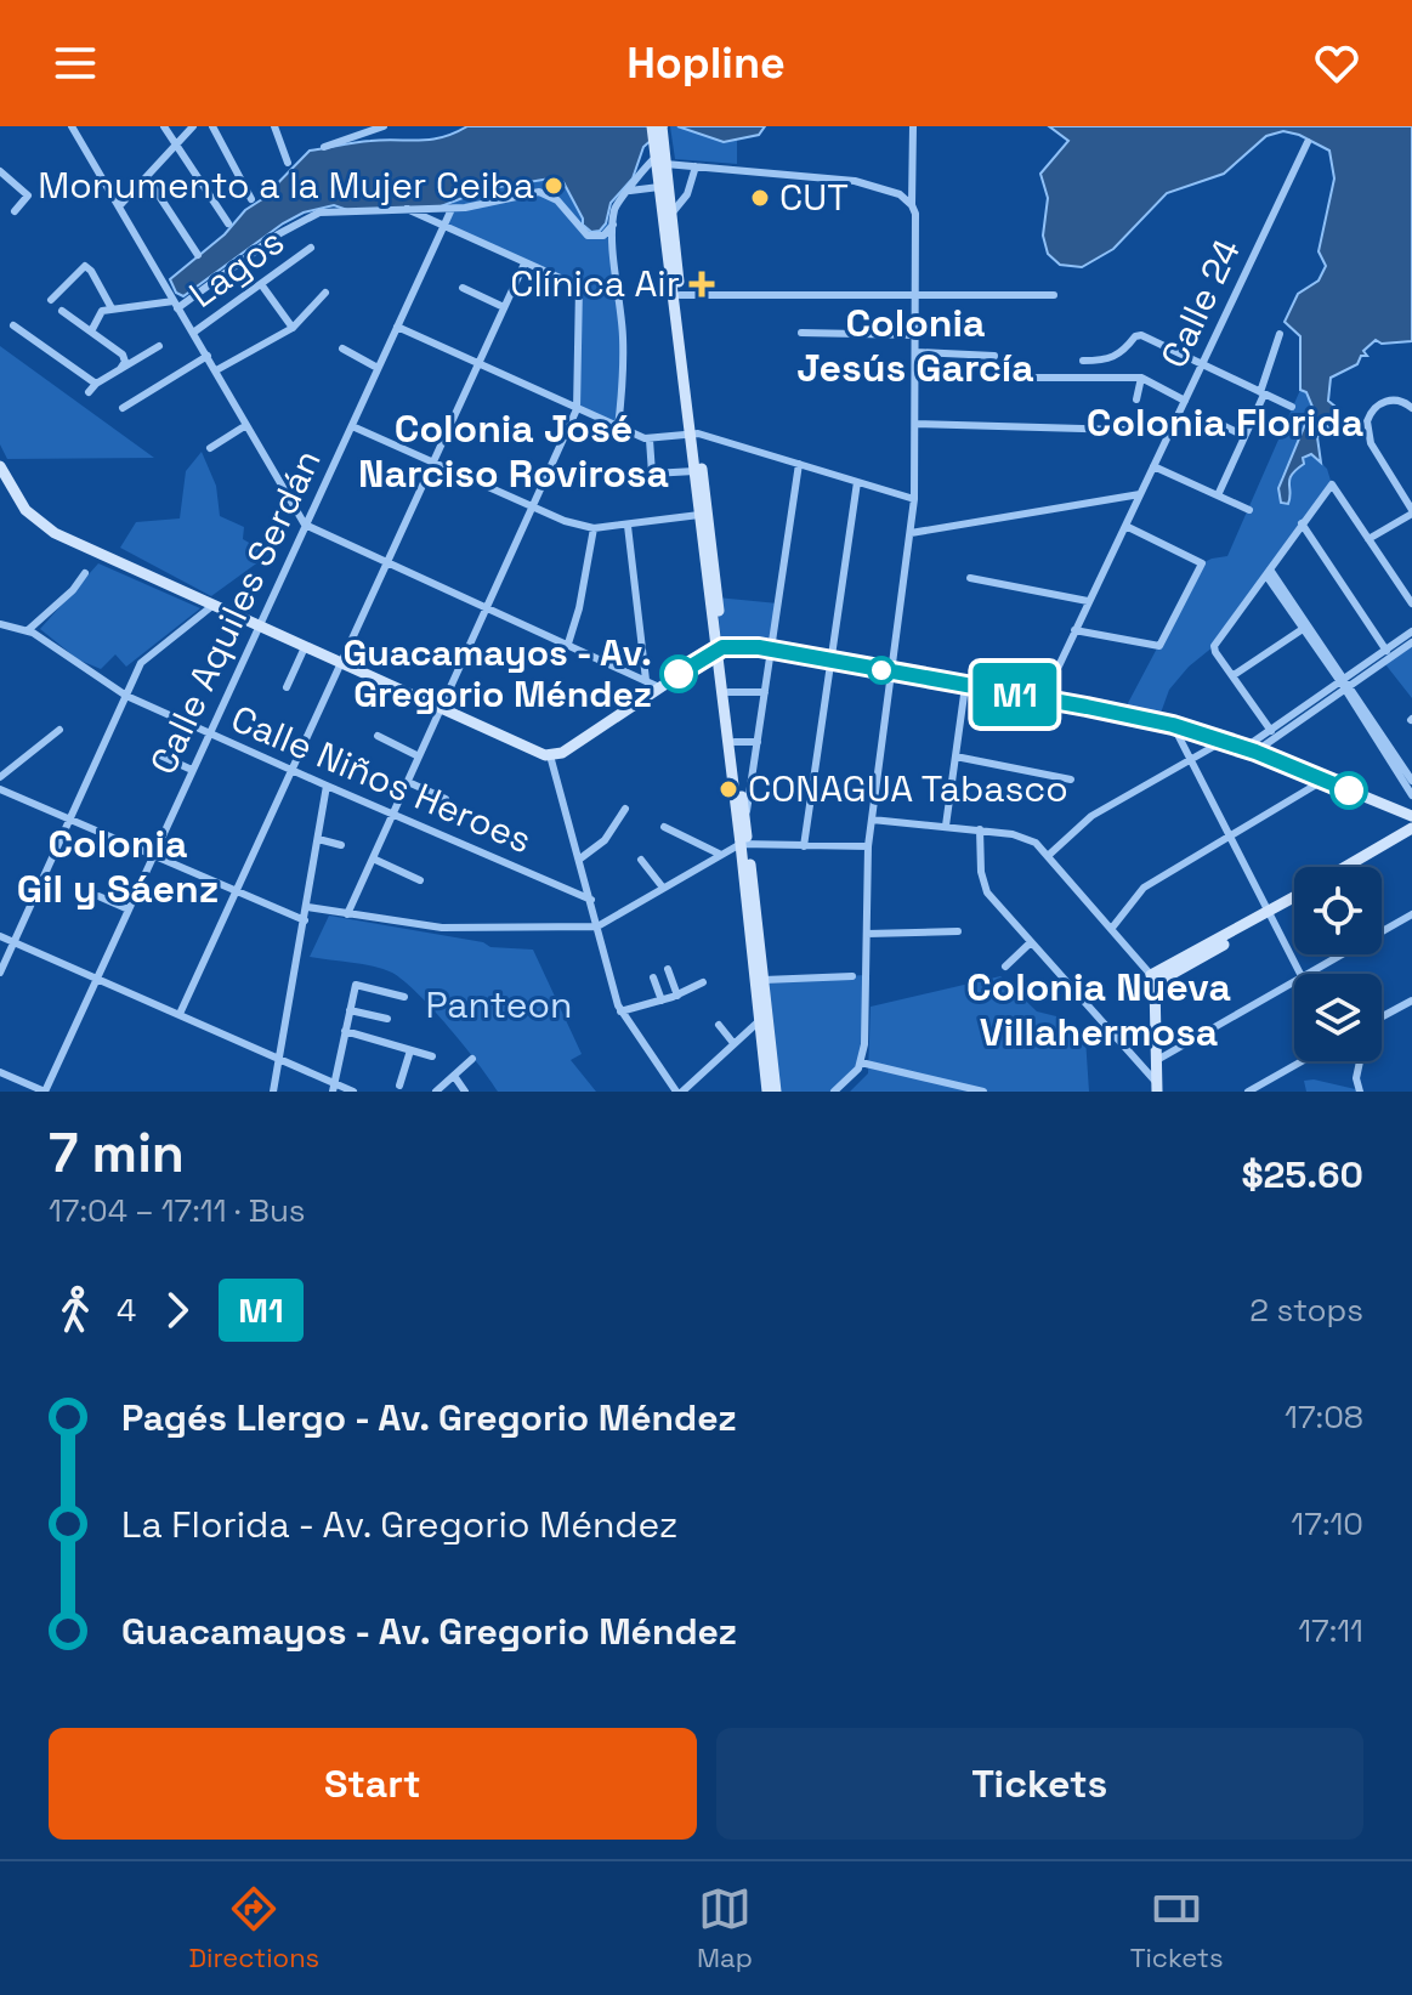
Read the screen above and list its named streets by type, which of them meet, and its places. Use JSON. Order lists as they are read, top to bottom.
{
  "streets": {
    "street": [
      "Lagos",
      "Calle 24",
      "Calle Aquiles Serdán",
      "Calle Niños Heroes"
    ]
  },
  "crossings": [
    ["Calle Aquiles Serdán", "Calle Niños Heroes"]
  ],
  "districts": [
    "Colonia Jesús García",
    "Colonia Florida",
    "Colonia José Narciso Rovirosa",
    "Colonia Gil y Sáenz",
    "Colonia Nueva Villahermosa"
  ],
  "parks": ["Panteon"],
  "places": {
    "other": [
      "Monumento a la Mujer Ceiba",
      "CUT",
      "Guacamayos - Av. Gregorio Méndez",
      "CONAGUA Tabasco"
    ],
    "health": ["Clínica Air"]
  },
  "lines": ["bus line M1"],
  "page": {
    "header": "Hopline",
    "on_map": "M1",
    "heading": ["7 min", "17:04 – 17:11 · Bus", "$25.60"],
    "legs": ["4", "M1", "2 stops"],
    "list": [
      {
        "name": "Pagés Llergo - Av. Gregorio Méndez",
        "value": "17:08"
      },
      {
        "name": "La Florida - Av. Gregorio Méndez",
        "value": "17:10"
      },
      {
        "name": "Guacamayos - Av. Gregorio Méndez",
        "value": "17:11"
      }
    ],
    "buttons": ["Start", "Tickets"],
    "tabs": ["Directions", "Map", "Tickets"]
  }
}
